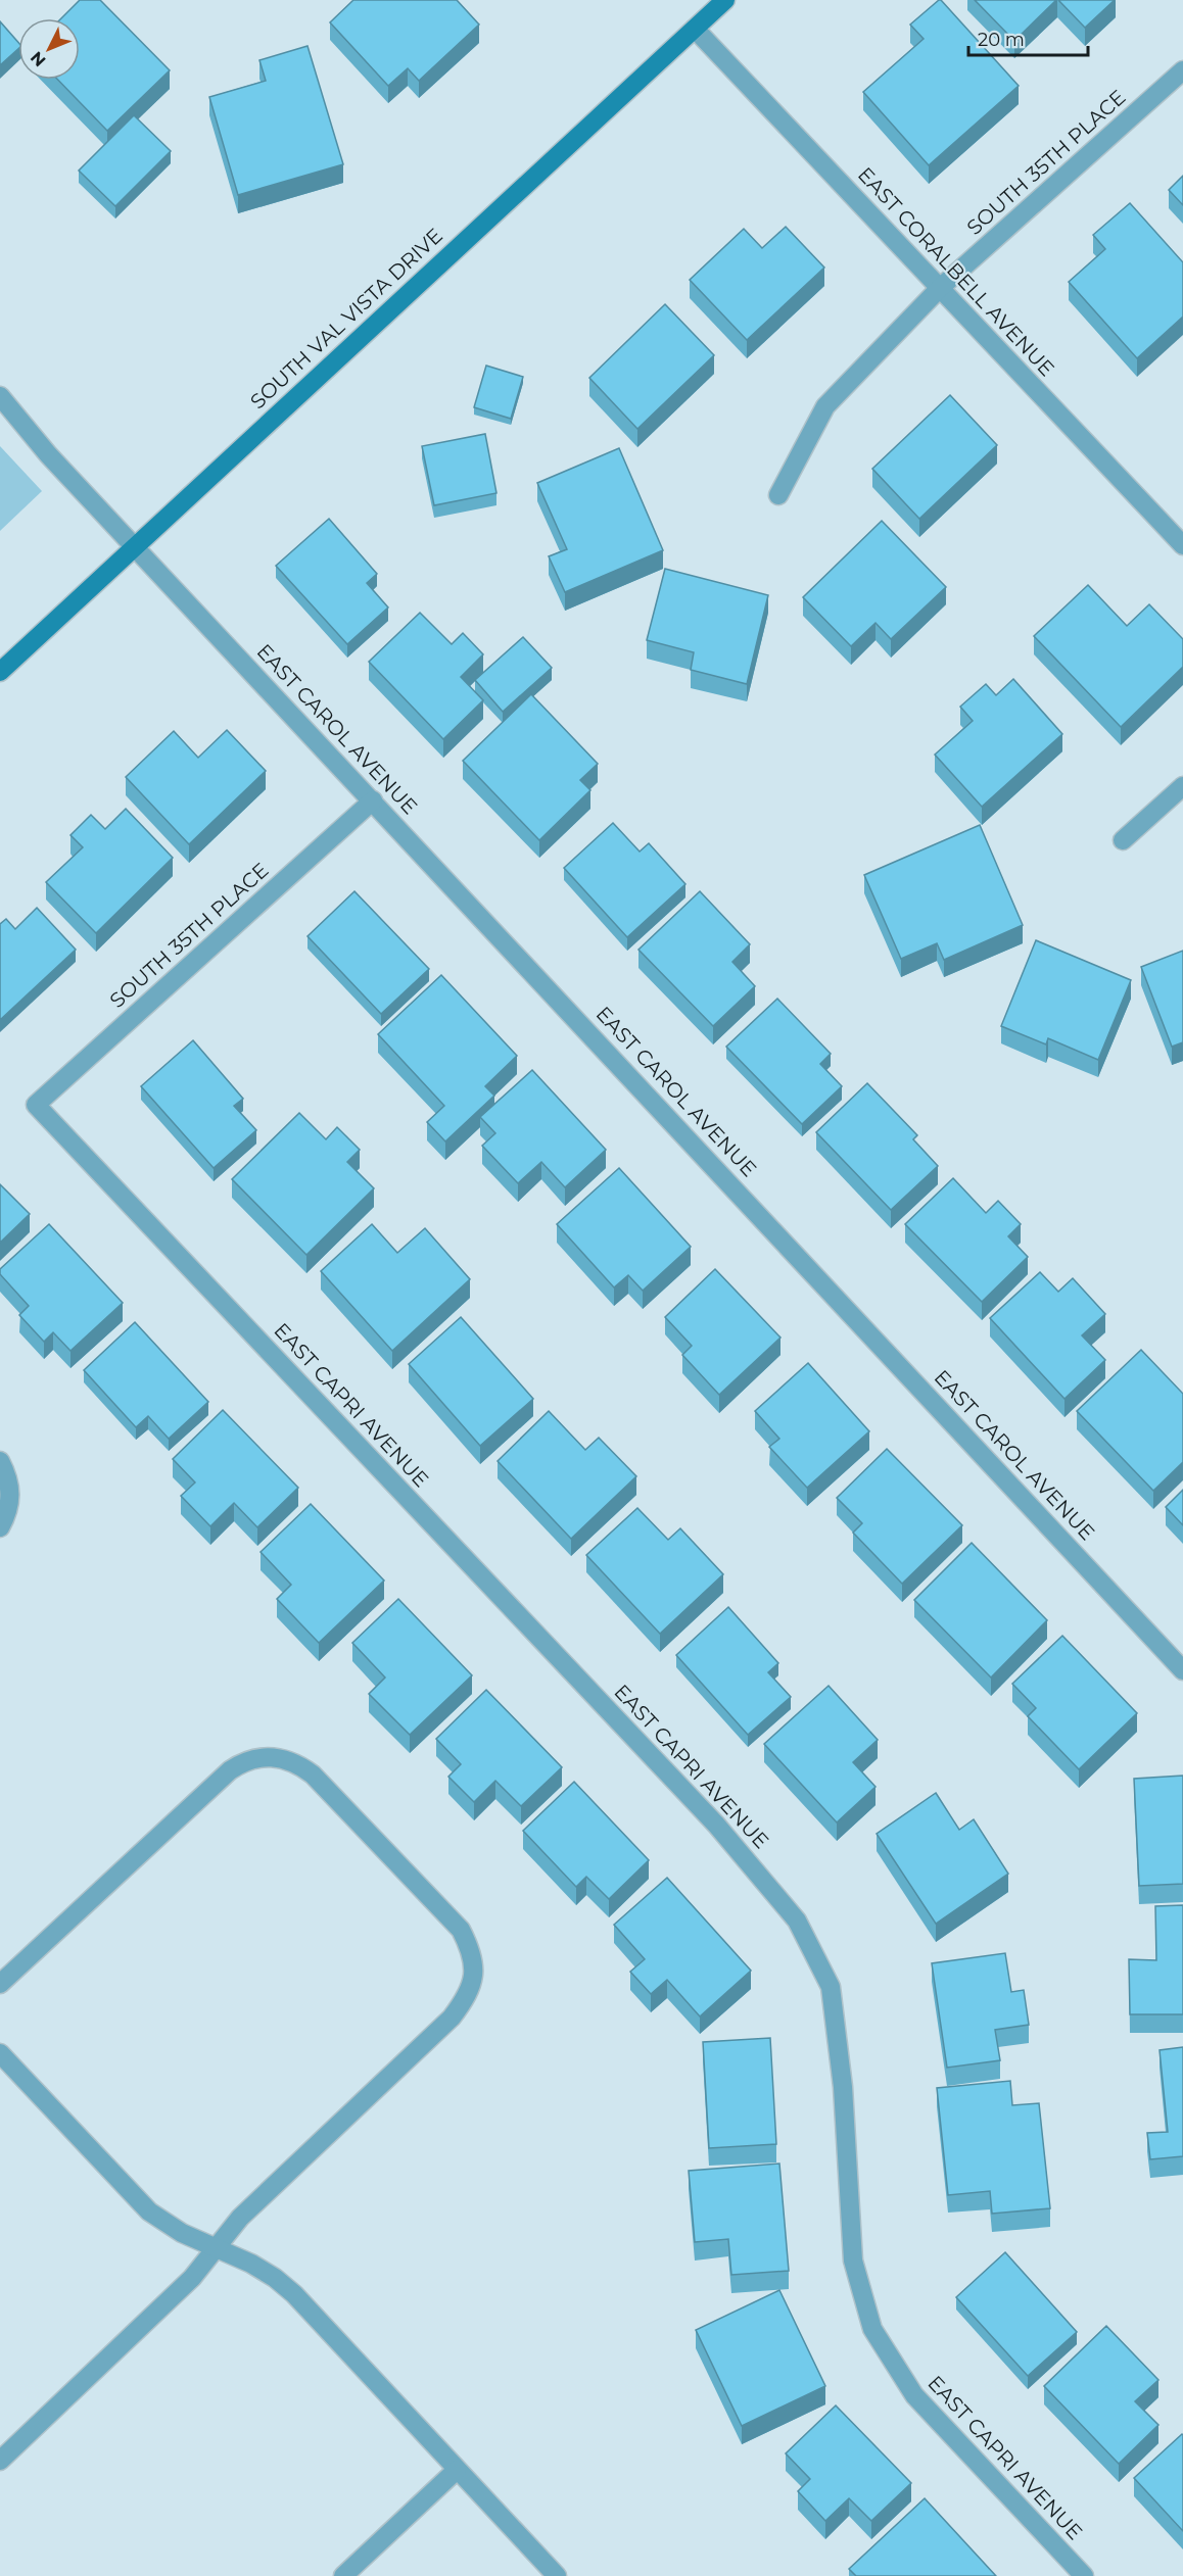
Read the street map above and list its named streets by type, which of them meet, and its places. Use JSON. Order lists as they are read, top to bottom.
{
  "streets": {
    "main road": ["SOUTH VAL VISTA DRIVE"],
    "street": [
      "SOUTH 35TH PLACE",
      "EAST CORALBELL AVENUE",
      "EAST CAROL AVENUE",
      "EAST CAPRI AVENUE"
    ]
  },
  "crossings": [
    ["SOUTH 35TH PLACE", "EAST CORALBELL AVENUE"],
    ["SOUTH 35TH PLACE", "EAST CAROL AVENUE"],
    ["SOUTH 35TH PLACE", "EAST CAPRI AVENUE"],
    ["EAST CORALBELL AVENUE", "SOUTH VAL VISTA DRIVE"],
    ["SOUTH VAL VISTA DRIVE", "EAST CAROL AVENUE"]
  ],
  "scale_bar": "20 m",
  "north": "bottom left"
}
